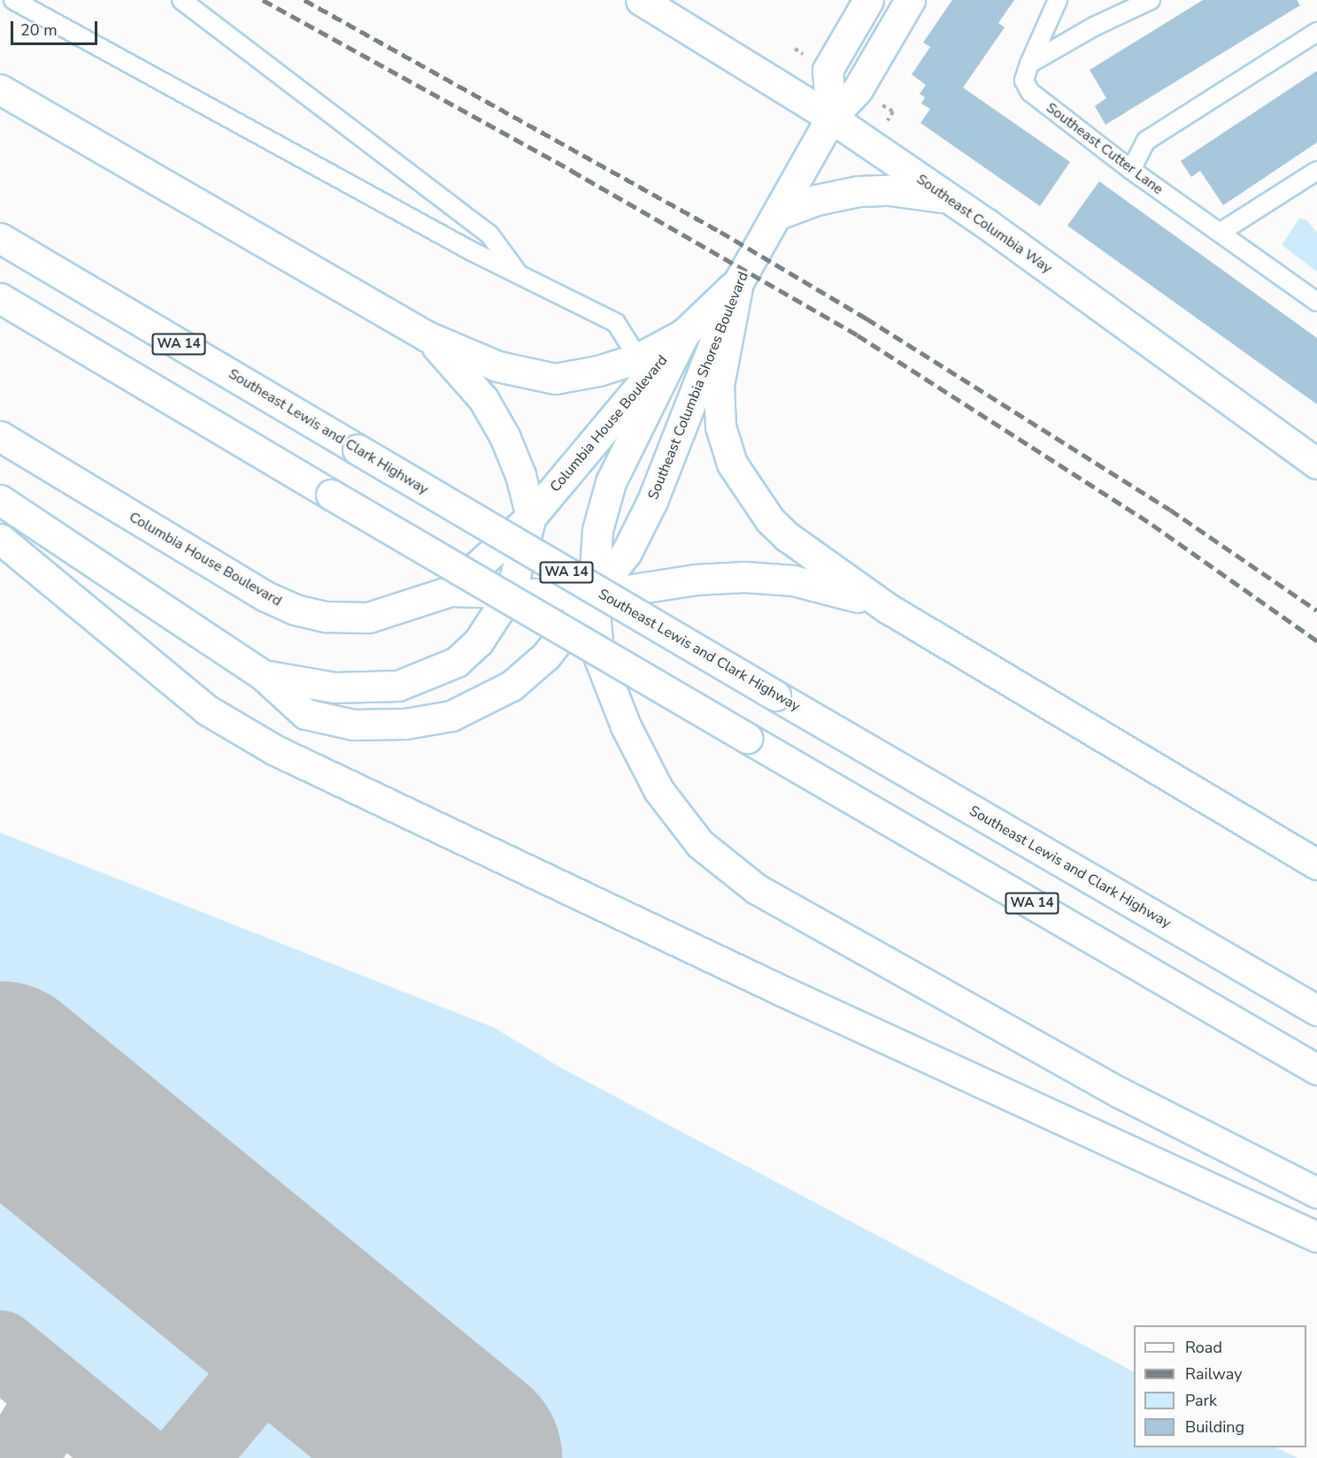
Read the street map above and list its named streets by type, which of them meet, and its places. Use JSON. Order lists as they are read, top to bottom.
{
  "streets": {
    "main road": [
      "Southeast Columbia Way",
      "WA 14",
      "Southeast Columbia Shores Boulevard",
      "Columbia House Boulevard",
      "Southeast Lewis and Clark Highway"
    ],
    "lane": ["Southeast Cutter Lane"]
  },
  "crossings": [
    ["Southeast Columbia Way", "Southeast Columbia Shores Boulevard"],
    ["Southeast Columbia Shores Boulevard", "Columbia House Boulevard"]
  ],
  "legend": [
    "Road",
    "Railway",
    "Park",
    "Building"
  ],
  "scale_bar": "20 m"
}
